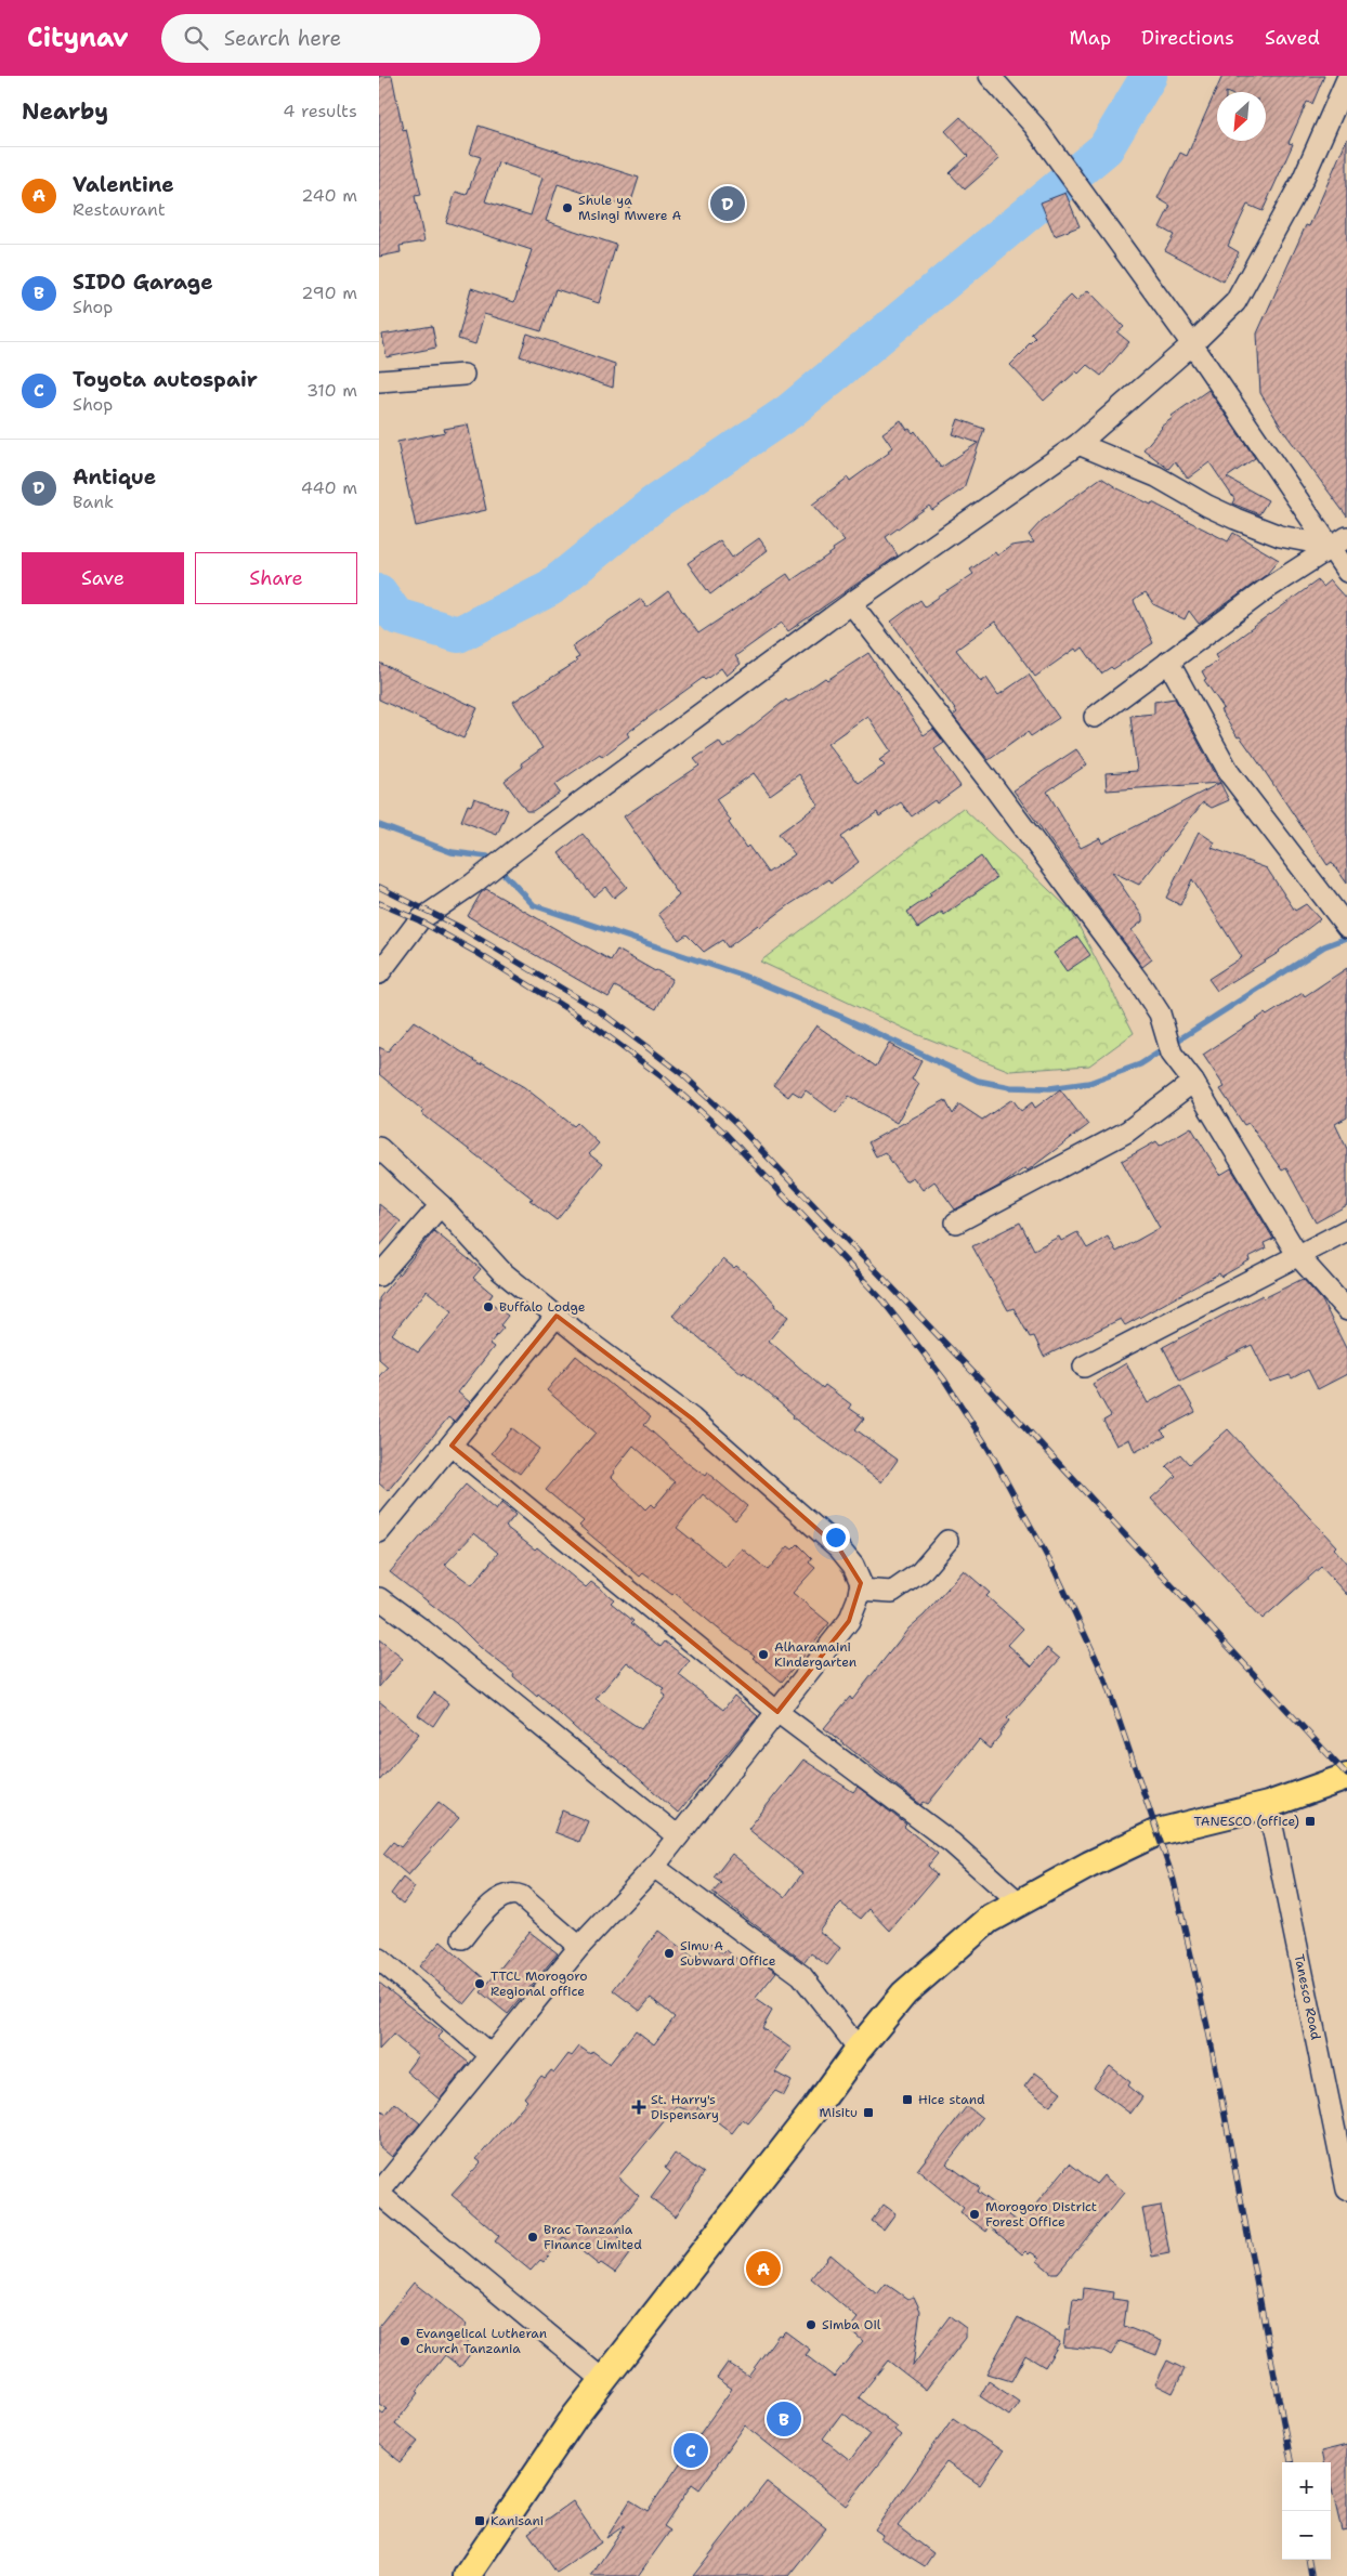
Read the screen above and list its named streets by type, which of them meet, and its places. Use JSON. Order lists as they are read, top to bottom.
{
  "streets": {
    "street": ["Tanesco Road"]
  },
  "places": {
    "other": [
      "Shule ya Msingi Mwere A",
      "Buffalo Lodge",
      "Alharamaini Kindergarten",
      "Simu A Subward Office",
      "TTCL Morogoro Regional office",
      "Morogoro District Forest Office",
      "Brac Tanzania Finance Limited",
      "Simba Oil",
      "Evangelical Lutheran Church Tanzania"
    ],
    "transit": [
      "TANESCO (office)",
      "Hice stand",
      "Misitu",
      "Kanisani"
    ],
    "health": ["St. Harry's Dispensary"]
  },
  "north": "bottom left",
  "page": {
    "header": "Citynav",
    "search": "Search here",
    "nav": ["Map", "Directions", "Saved"],
    "heading": ["Nearby", "4 results"],
    "list": [
      {
        "mark": "A",
        "name": "Valentine",
        "note": "Restaurant",
        "value": "240 m"
      },
      {
        "mark": "B",
        "name": "SIDO Garage",
        "note": "Shop",
        "value": "290 m"
      },
      {
        "mark": "C",
        "name": "Toyota autospair",
        "note": "Shop",
        "value": "310 m"
      },
      {
        "mark": "D",
        "name": "Antique",
        "note": "Bank",
        "value": "440 m"
      }
    ],
    "pins": [
      "D",
      "A",
      "B",
      "C"
    ],
    "buttons": ["Save", "Share"],
    "map_buttons": ["+", "−"]
  }
}
